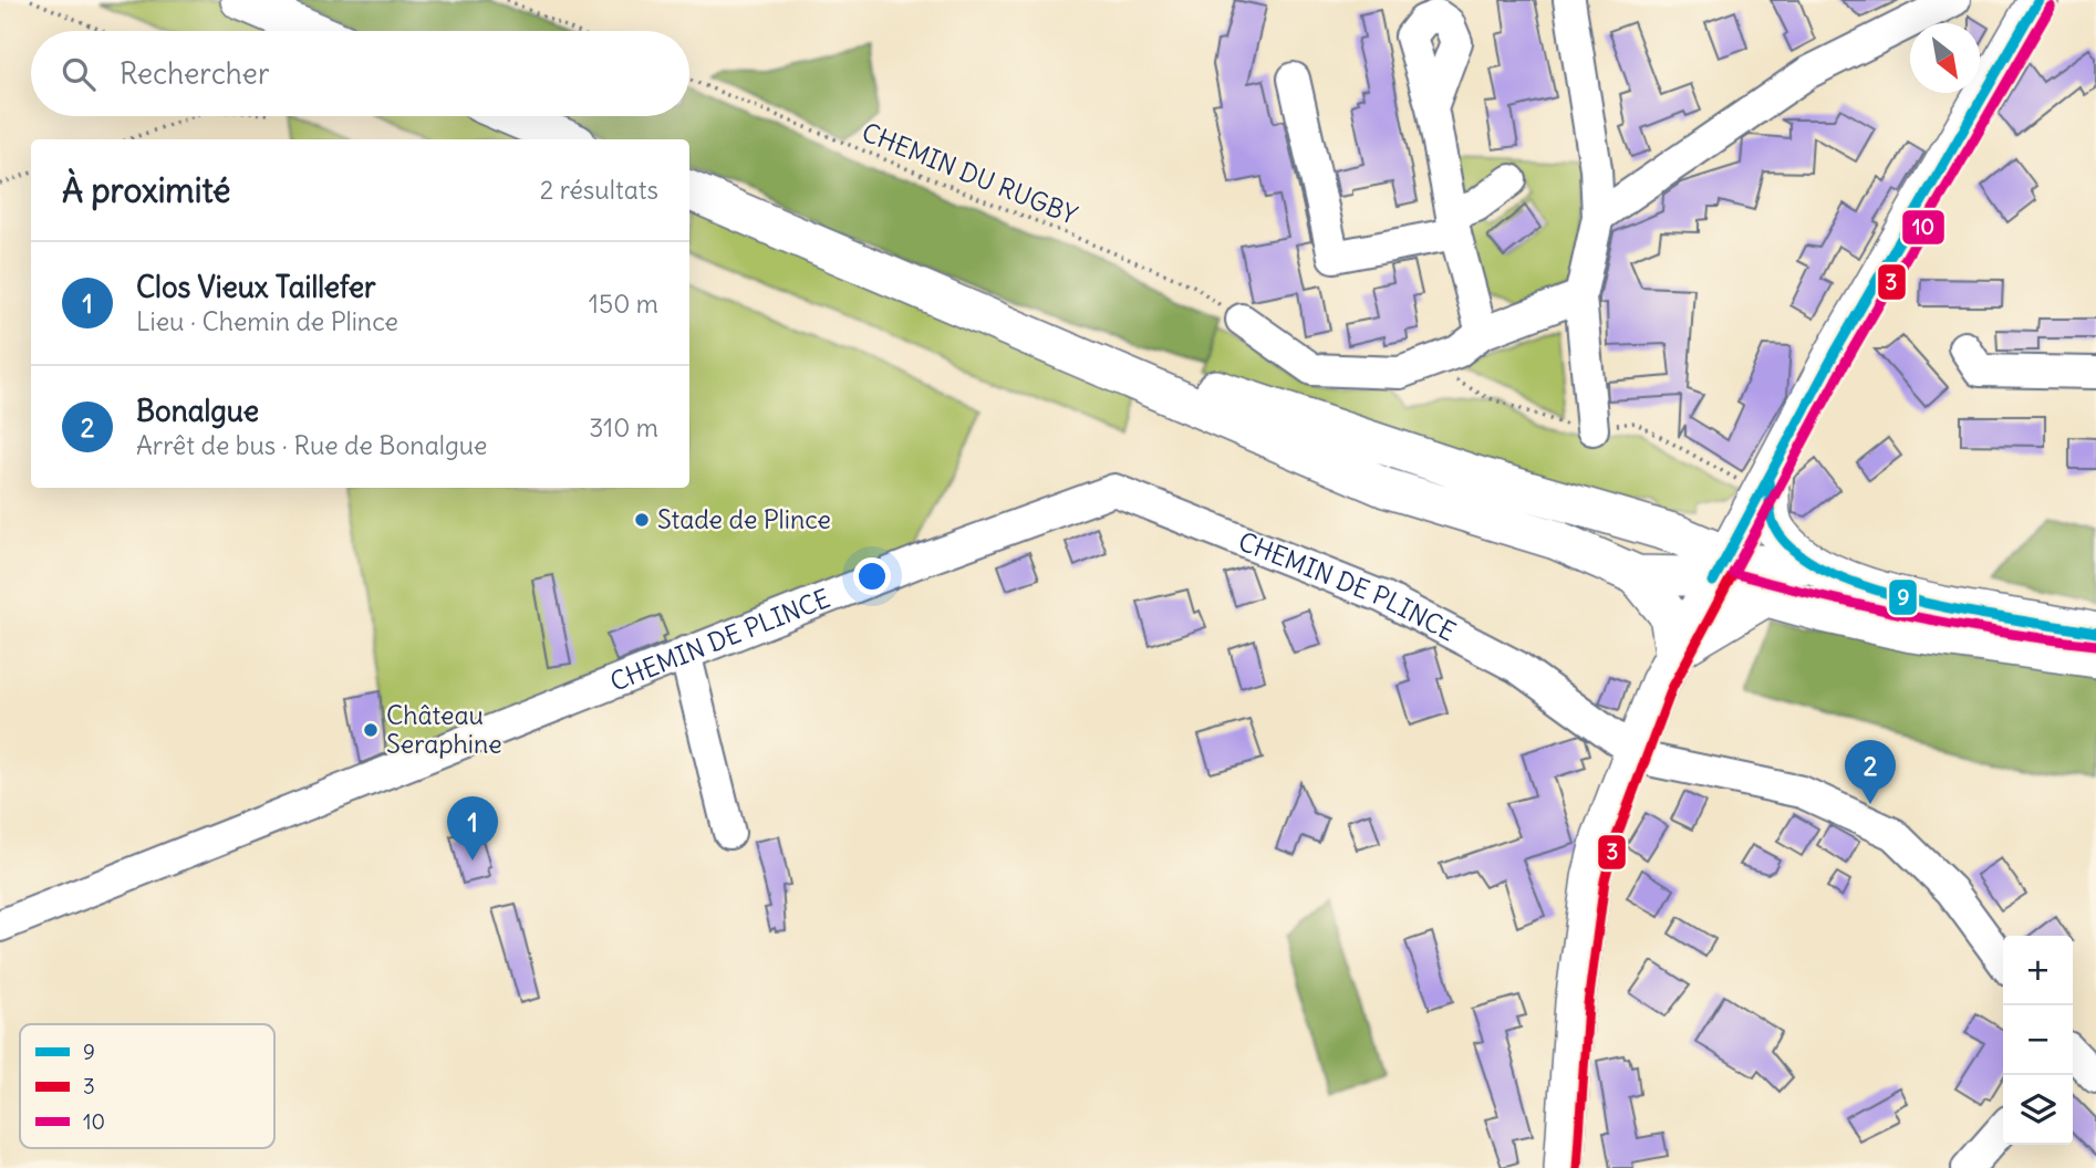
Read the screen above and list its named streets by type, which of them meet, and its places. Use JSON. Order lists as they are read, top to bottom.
{
  "streets": {
    "street": ["CHEMIN DE PLINCE"],
    "path": ["CHEMIN DU RUGBY"]
  },
  "places": ["Stade de Plince", "Château Seraphine"],
  "lines": ["transit line 9", "transit line 3", "transit line 10"],
  "legend": ["9", "3", "10"],
  "north": "bottom right",
  "page": {
    "search": "Rechercher",
    "heading": ["À proximité", "2 résultats"],
    "list": [
      {
        "mark": "1",
        "name": "Clos Vieux Taillefer",
        "note": "Lieu · Chemin de Plince",
        "value": "150 m"
      },
      {
        "mark": "2",
        "name": "Bonalgue",
        "note": "Arrêt de bus · Rue de Bonalgue",
        "value": "310 m"
      }
    ],
    "pins": ["2", "1"],
    "map_buttons": ["+", "−"]
  }
}
